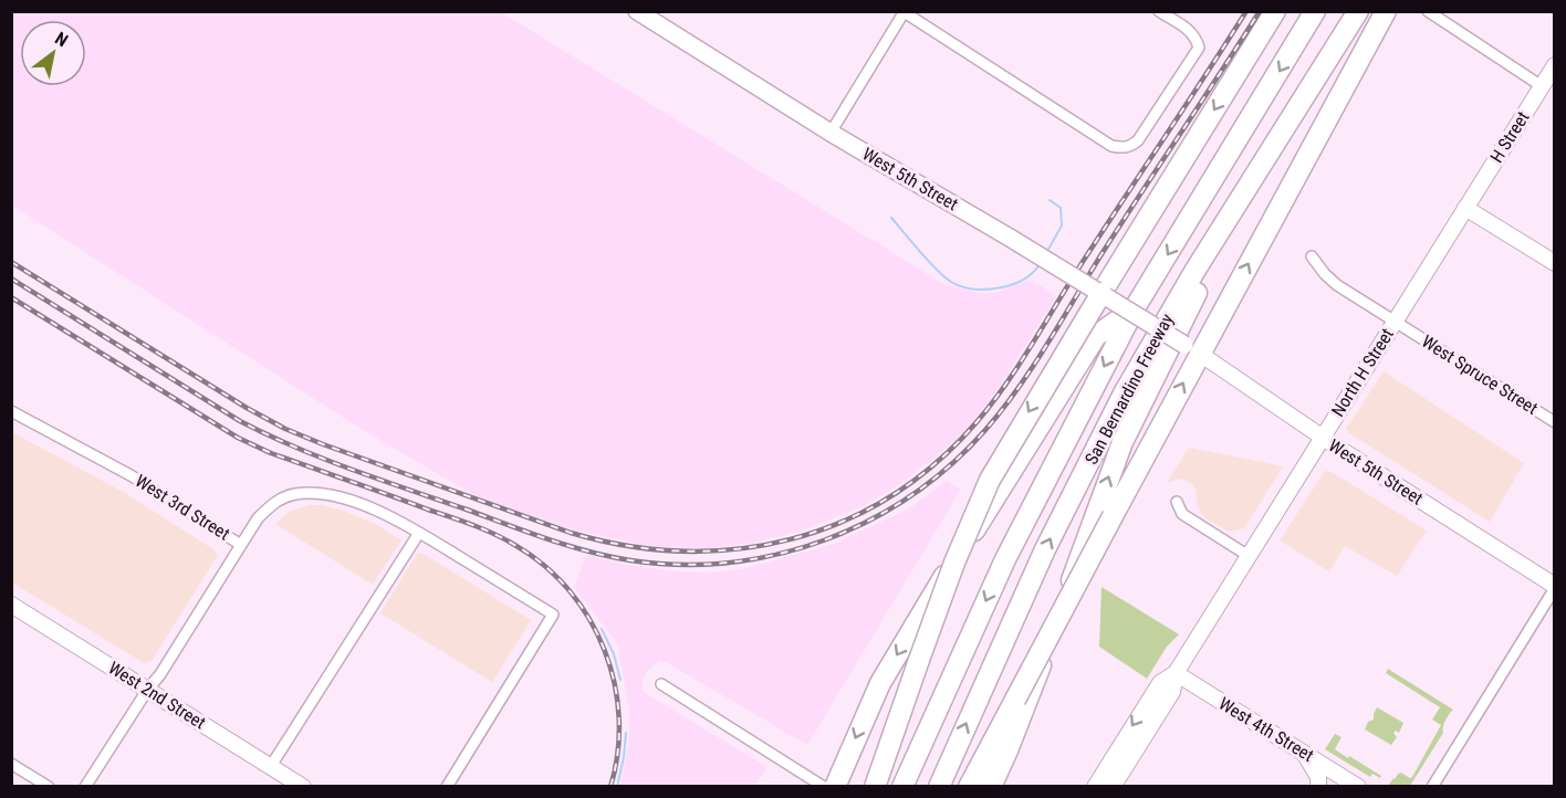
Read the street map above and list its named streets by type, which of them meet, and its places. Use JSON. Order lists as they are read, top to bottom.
{
  "streets": {
    "highway": ["San Bernardino Freeway"],
    "main road": [
      "H Street",
      "West 5th Street",
      "North H Street",
      "West 2nd Street",
      "West 4th Street"
    ],
    "street": ["West Spruce Street", "West 3rd Street"]
  },
  "crossings": [
    ["H Street", "North H Street"],
    ["West 5th Street", "North H Street"],
    ["North H Street", "West Spruce Street"],
    ["North H Street", "West 4th Street"]
  ],
  "north": "top right"
}
